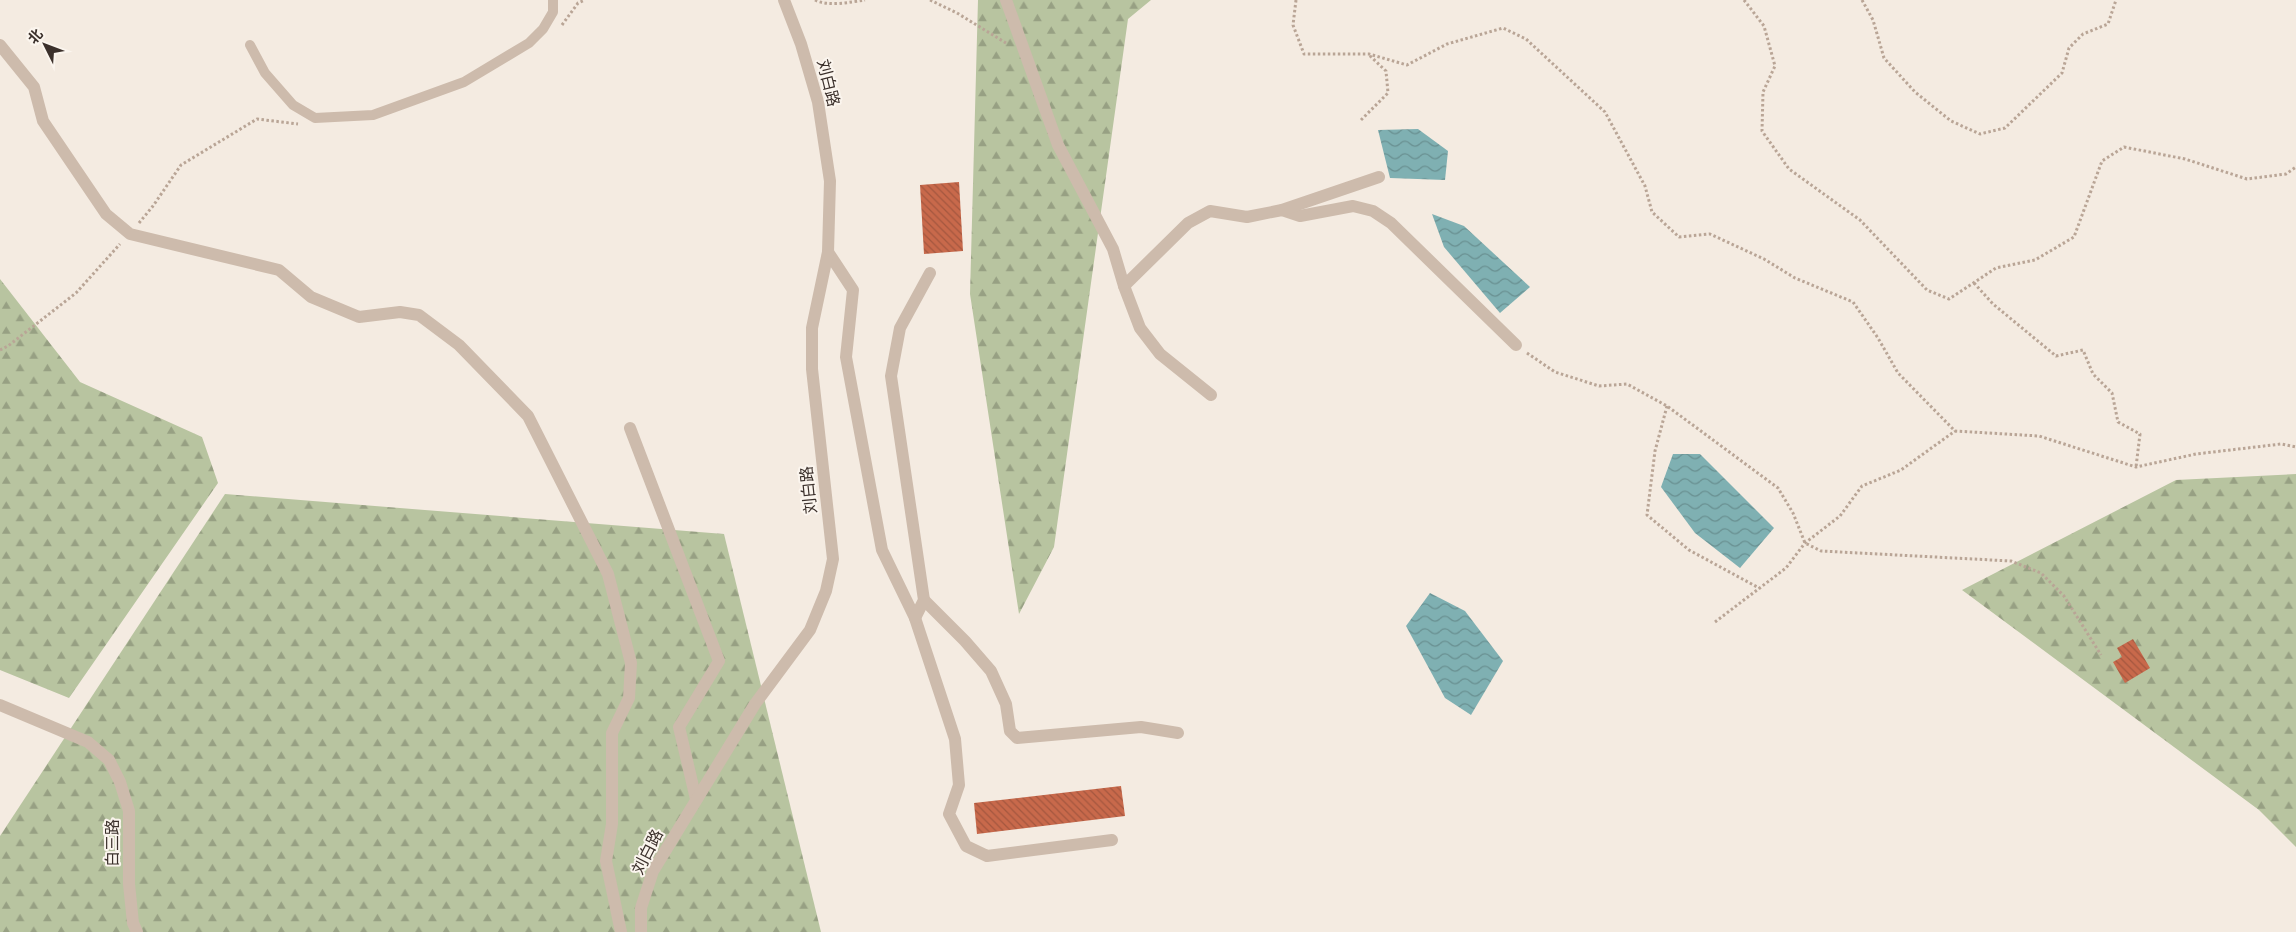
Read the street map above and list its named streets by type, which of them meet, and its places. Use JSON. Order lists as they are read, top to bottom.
{
  "streets": {
    "street": ["刘白路", "白三路"]
  },
  "north": "top left"
}
